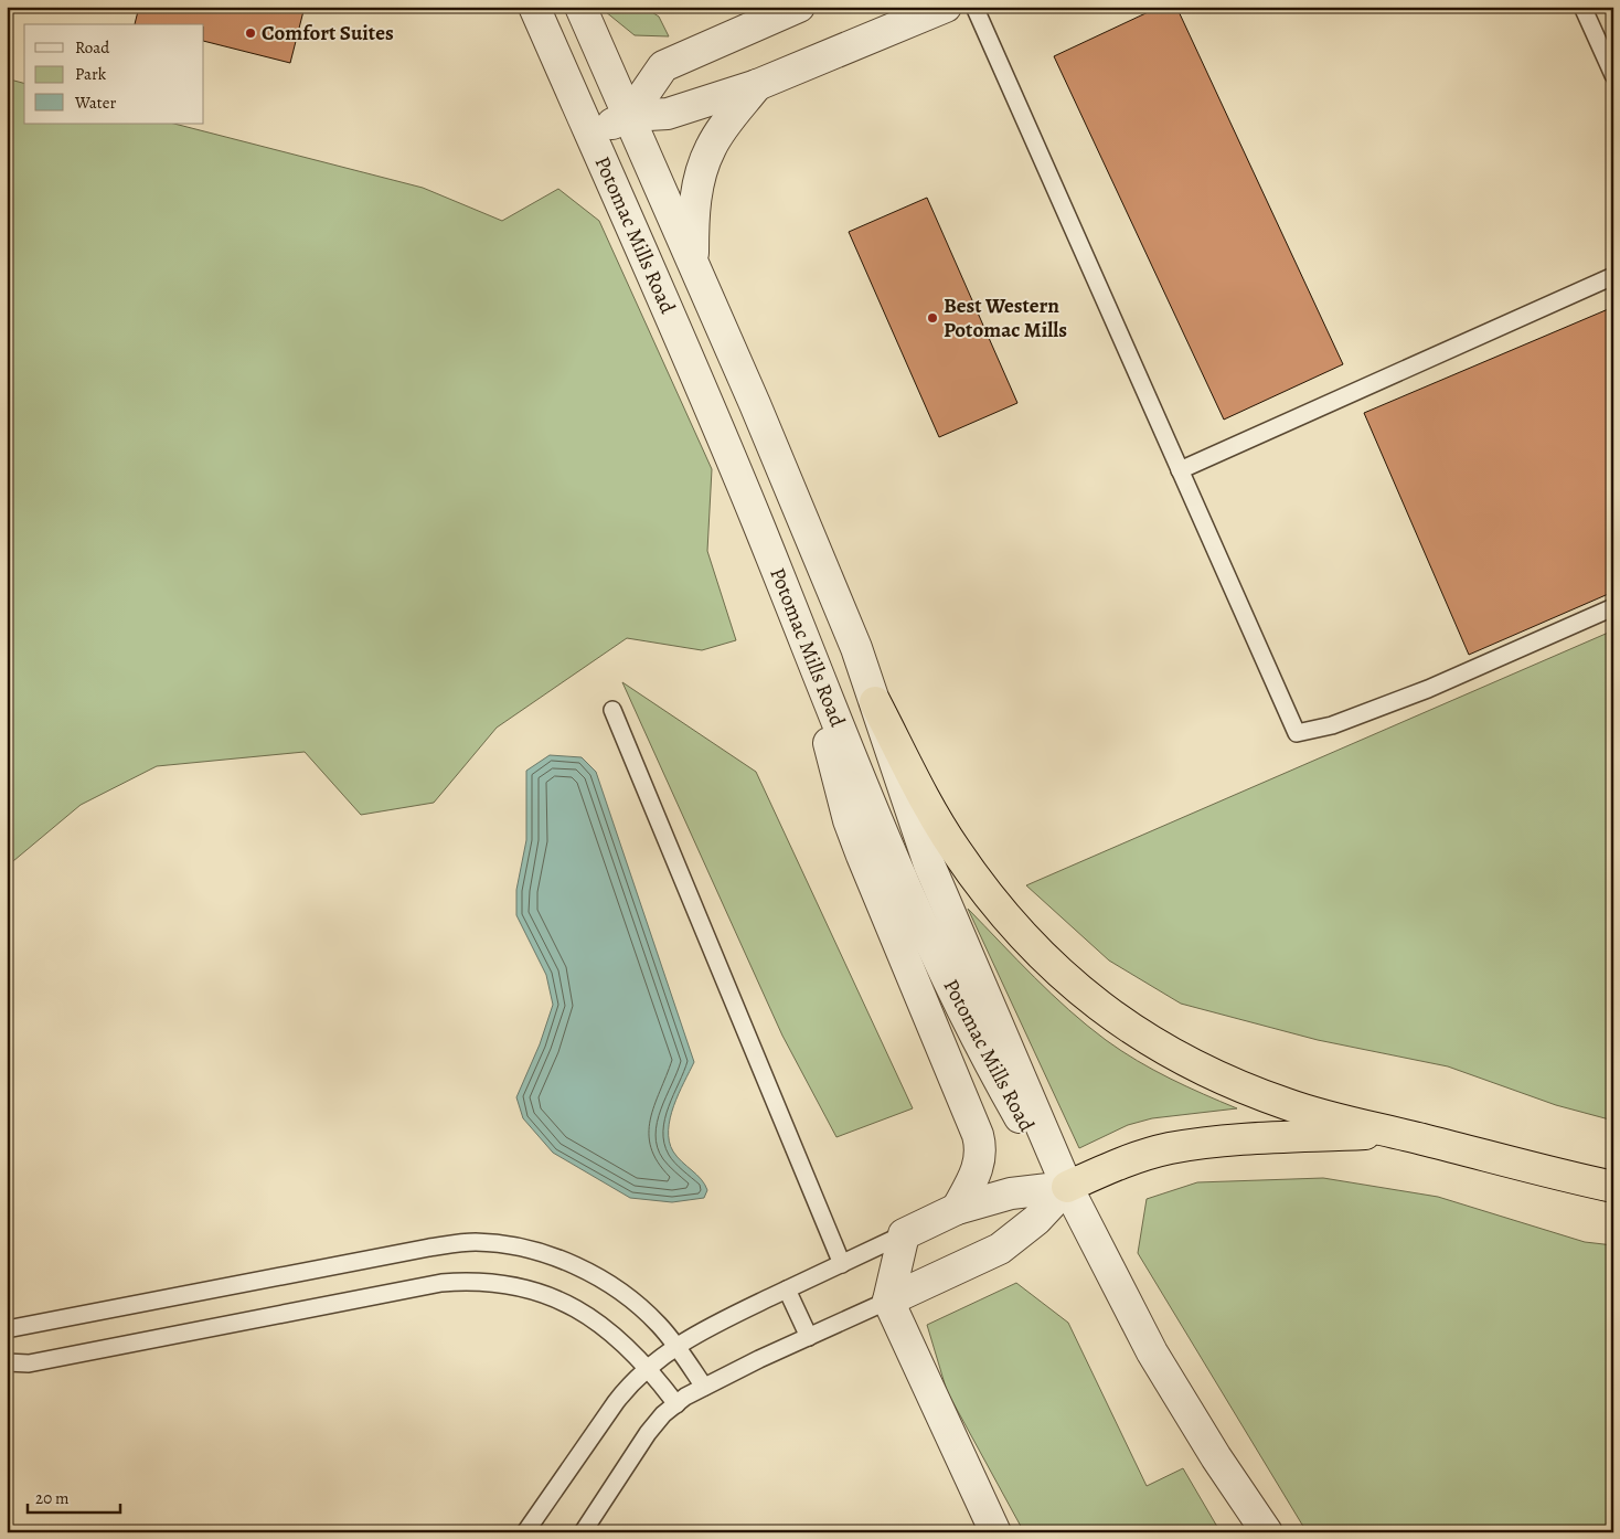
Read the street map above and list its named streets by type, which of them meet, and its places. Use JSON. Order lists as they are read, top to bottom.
{
  "streets": {
    "street": ["Potomac Mills Road"]
  },
  "places": ["Comfort Suites", "Best Western Potomac Mills"],
  "legend": ["Road", "Park", "Water"],
  "scale_bar": "20 m"
}
